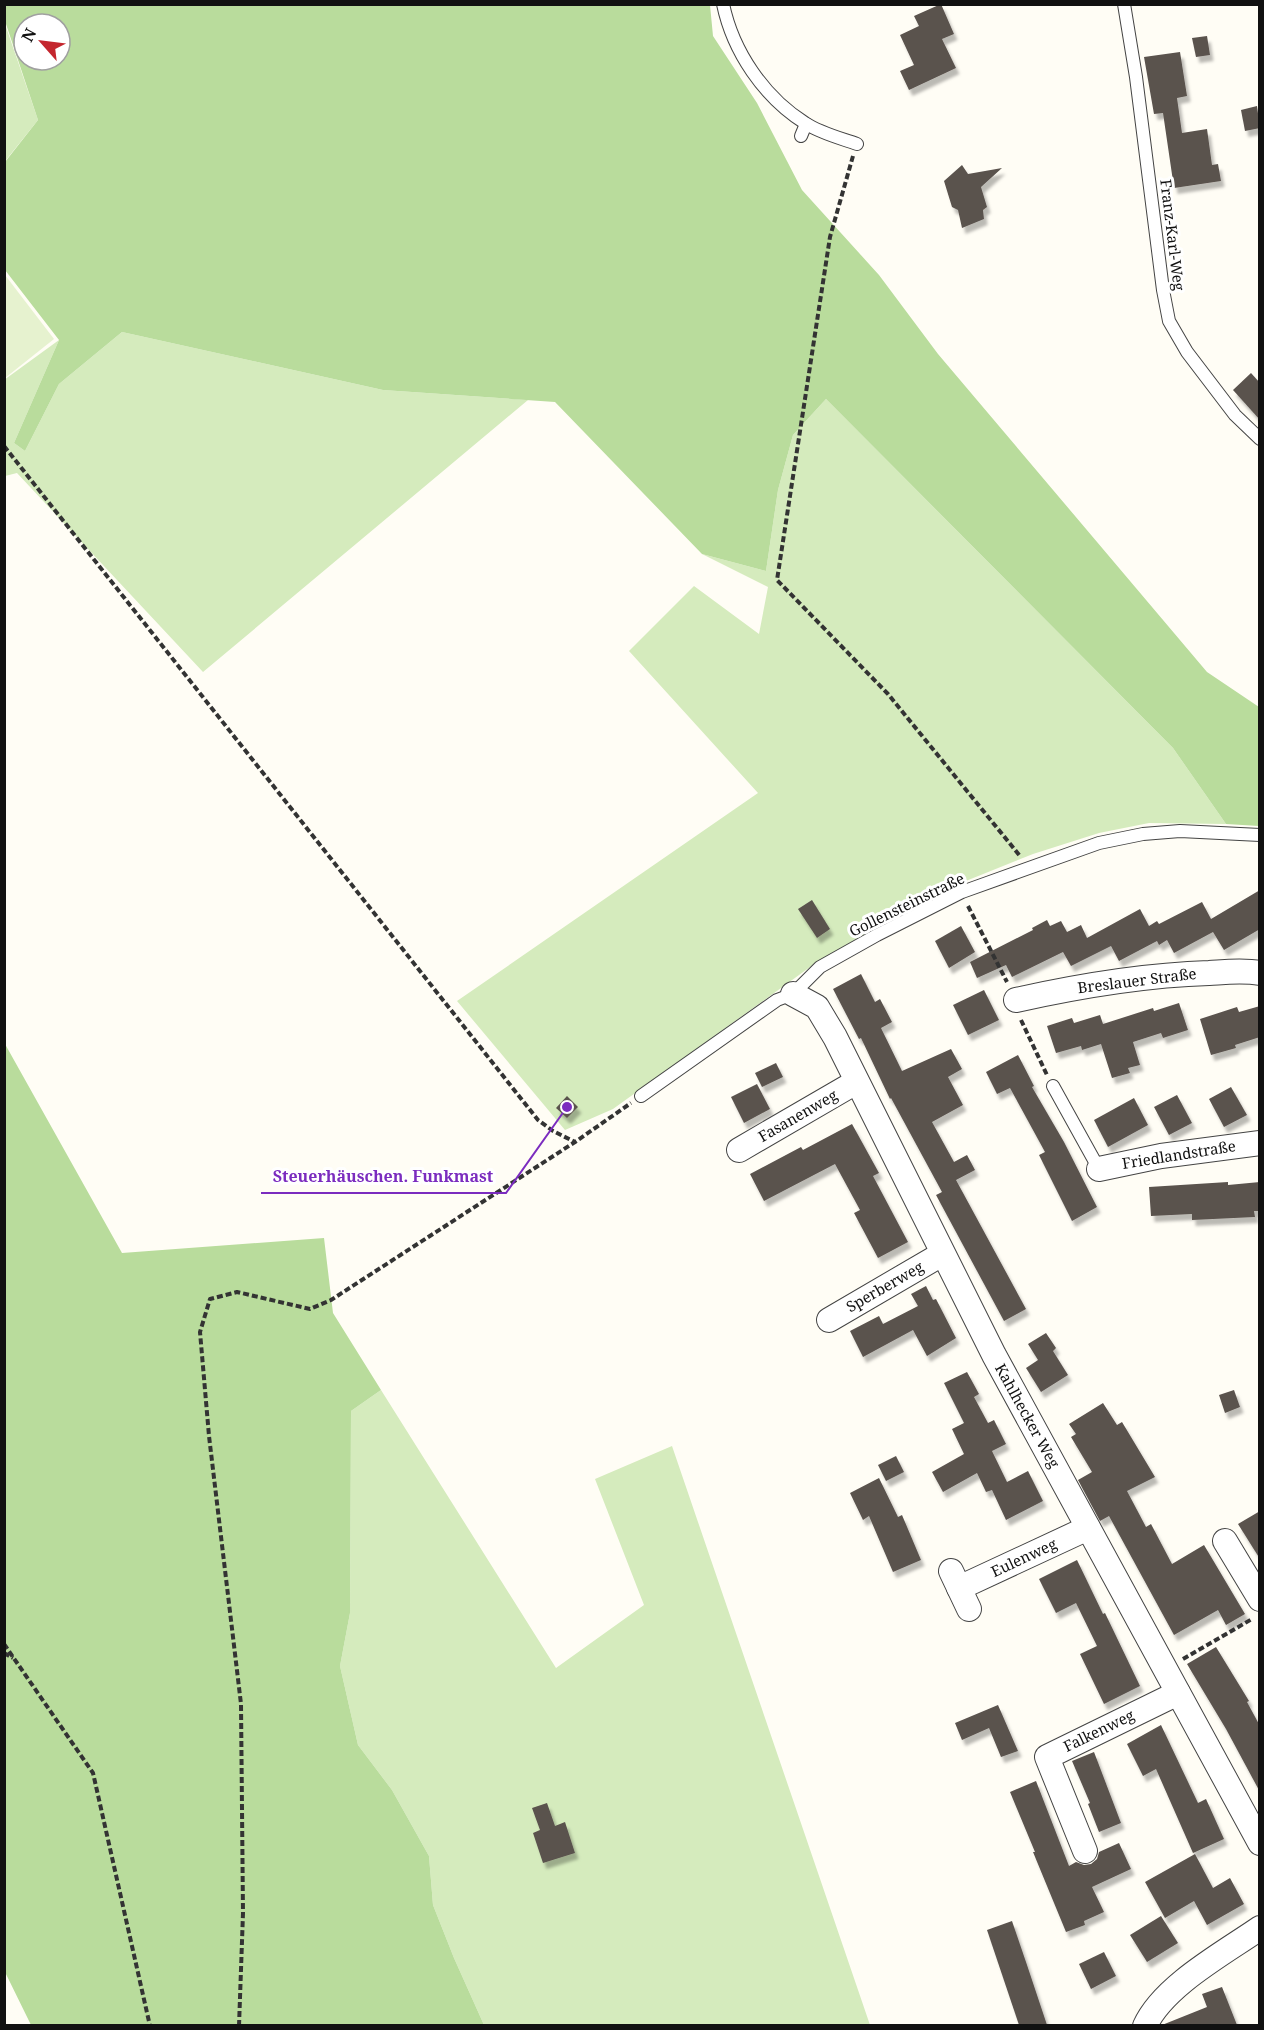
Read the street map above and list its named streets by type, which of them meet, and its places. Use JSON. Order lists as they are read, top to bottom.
{
  "streets": {
    "street": [
      "Breslauer Straße",
      "Fasanenweg",
      "Friedlandstraße",
      "Sperberweg",
      "Kahlhecker Weg",
      "Eulenweg",
      "Falkenweg"
    ],
    "lane": ["Franz-Karl-Weg", "Gollensteinstraße"]
  },
  "crossings": [
    ["Gollensteinstraße", "Kahlhecker Weg"],
    ["Fasanenweg", "Kahlhecker Weg"],
    ["Sperberweg", "Kahlhecker Weg"],
    ["Kahlhecker Weg", "Eulenweg"],
    ["Kahlhecker Weg", "Falkenweg"]
  ],
  "places": ["Steuerhäuschen. Funkmast"],
  "north": "top left"
}
